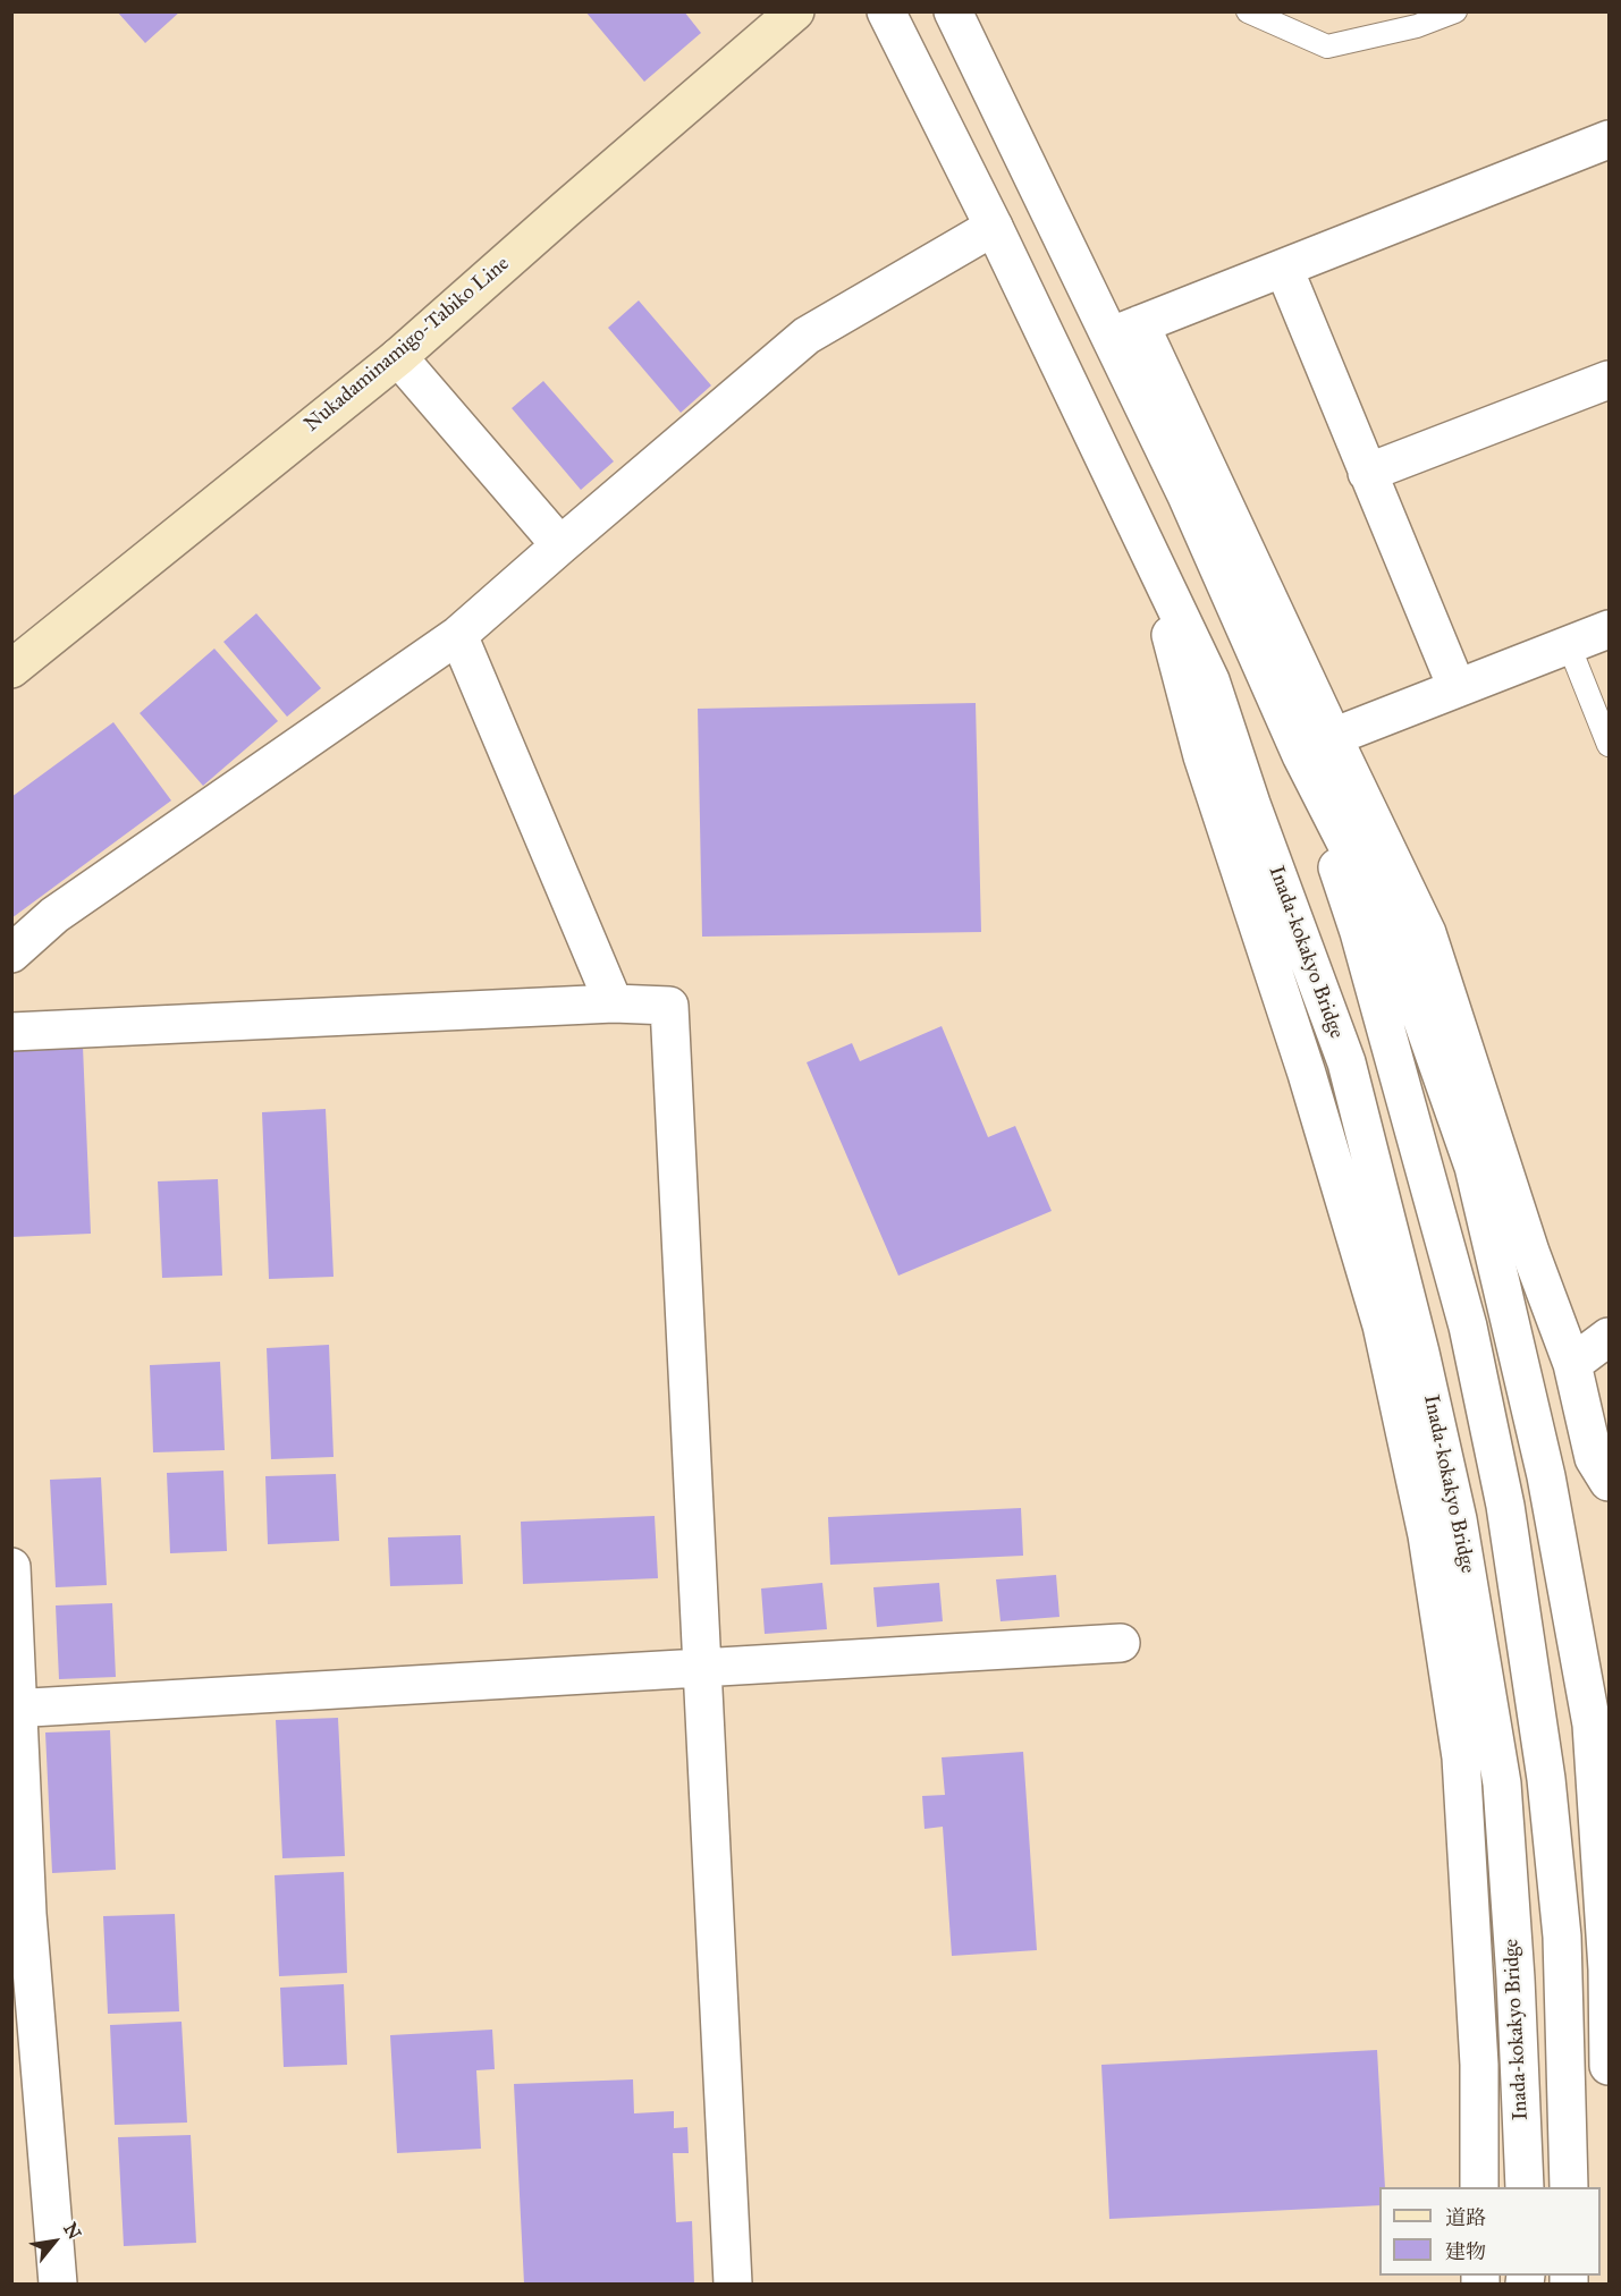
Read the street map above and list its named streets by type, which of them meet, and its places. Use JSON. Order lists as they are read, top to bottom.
{
  "streets": {
    "main road": ["Nukadaminamigo-Tabiko Line"],
    "street": ["Inada-kokakyo Bridge"]
  },
  "legend": ["道路", "建物"],
  "north": "top right"
}
